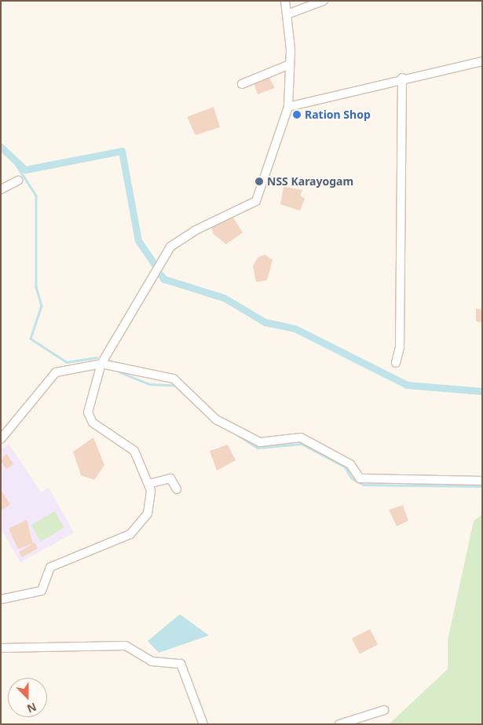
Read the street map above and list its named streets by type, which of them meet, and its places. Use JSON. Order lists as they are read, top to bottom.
{
  "places": ["Ration Shop", "NSS Karayogam"],
  "north": "bottom"
}
